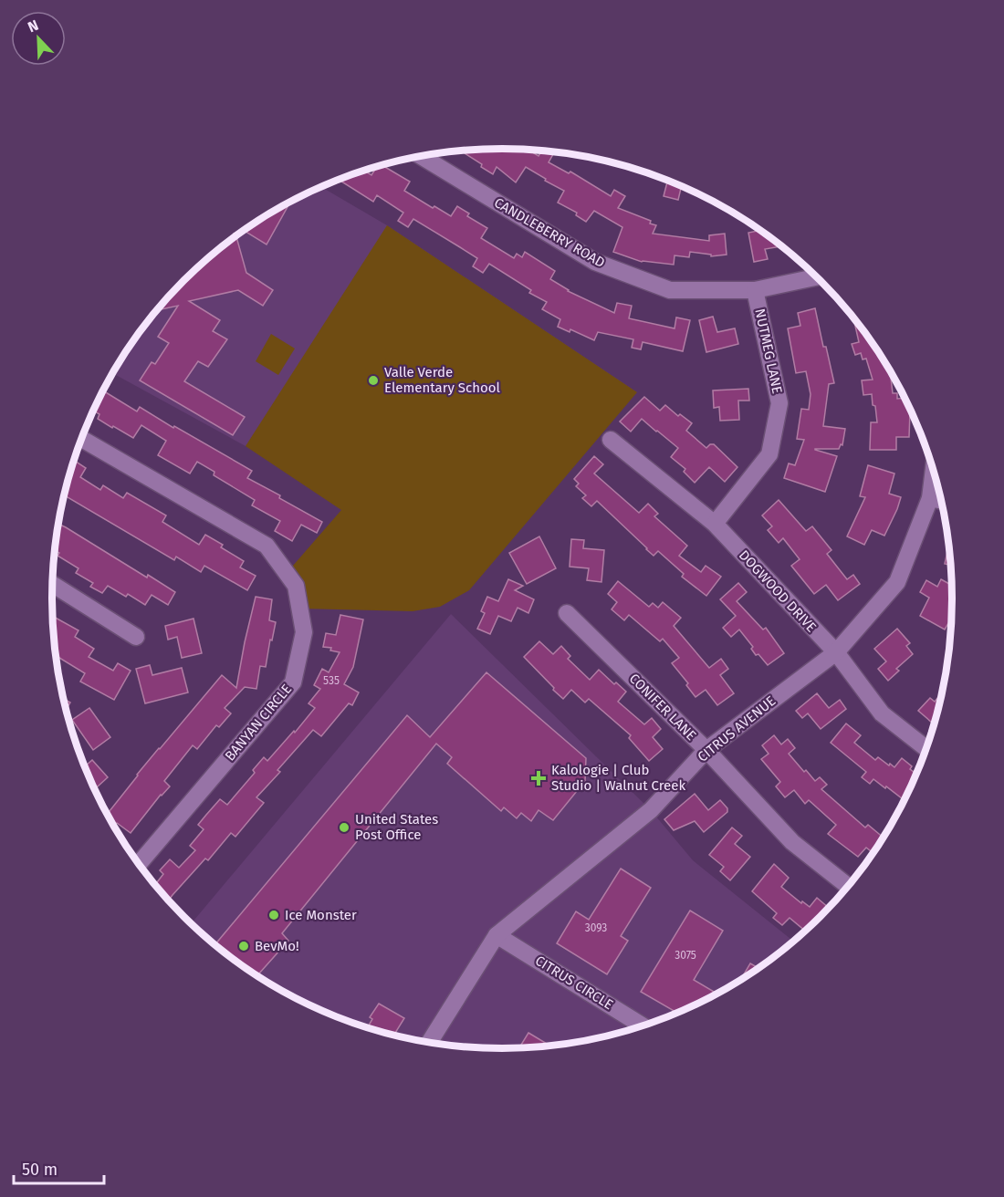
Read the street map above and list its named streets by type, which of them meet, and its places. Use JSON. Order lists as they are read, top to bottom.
{
  "streets": {
    "street": [
      "CANDLEBERRY ROAD",
      "NUTMEG LANE",
      "DOGWOOD DRIVE",
      "CONIFER LANE",
      "BANYAN CIRCLE",
      "CITRUS AVENUE",
      "CITRUS CIRCLE"
    ]
  },
  "crossings": [
    ["CANDLEBERRY ROAD", "NUTMEG LANE"],
    ["NUTMEG LANE", "DOGWOOD DRIVE"],
    ["DOGWOOD DRIVE", "CITRUS AVENUE"],
    ["CONIFER LANE", "CITRUS AVENUE"],
    ["CITRUS AVENUE", "CITRUS CIRCLE"]
  ],
  "places": {
    "other": [
      "Valle Verde Elementary School",
      "United States Post Office",
      "Ice Monster",
      "BevMo!"
    ],
    "health": ["Kalologie | Club Studio | Walnut Creek"]
  },
  "house_numbers": ["535", "3093", "3075"],
  "scale_bar": "50 m",
  "north": "top left"
}
